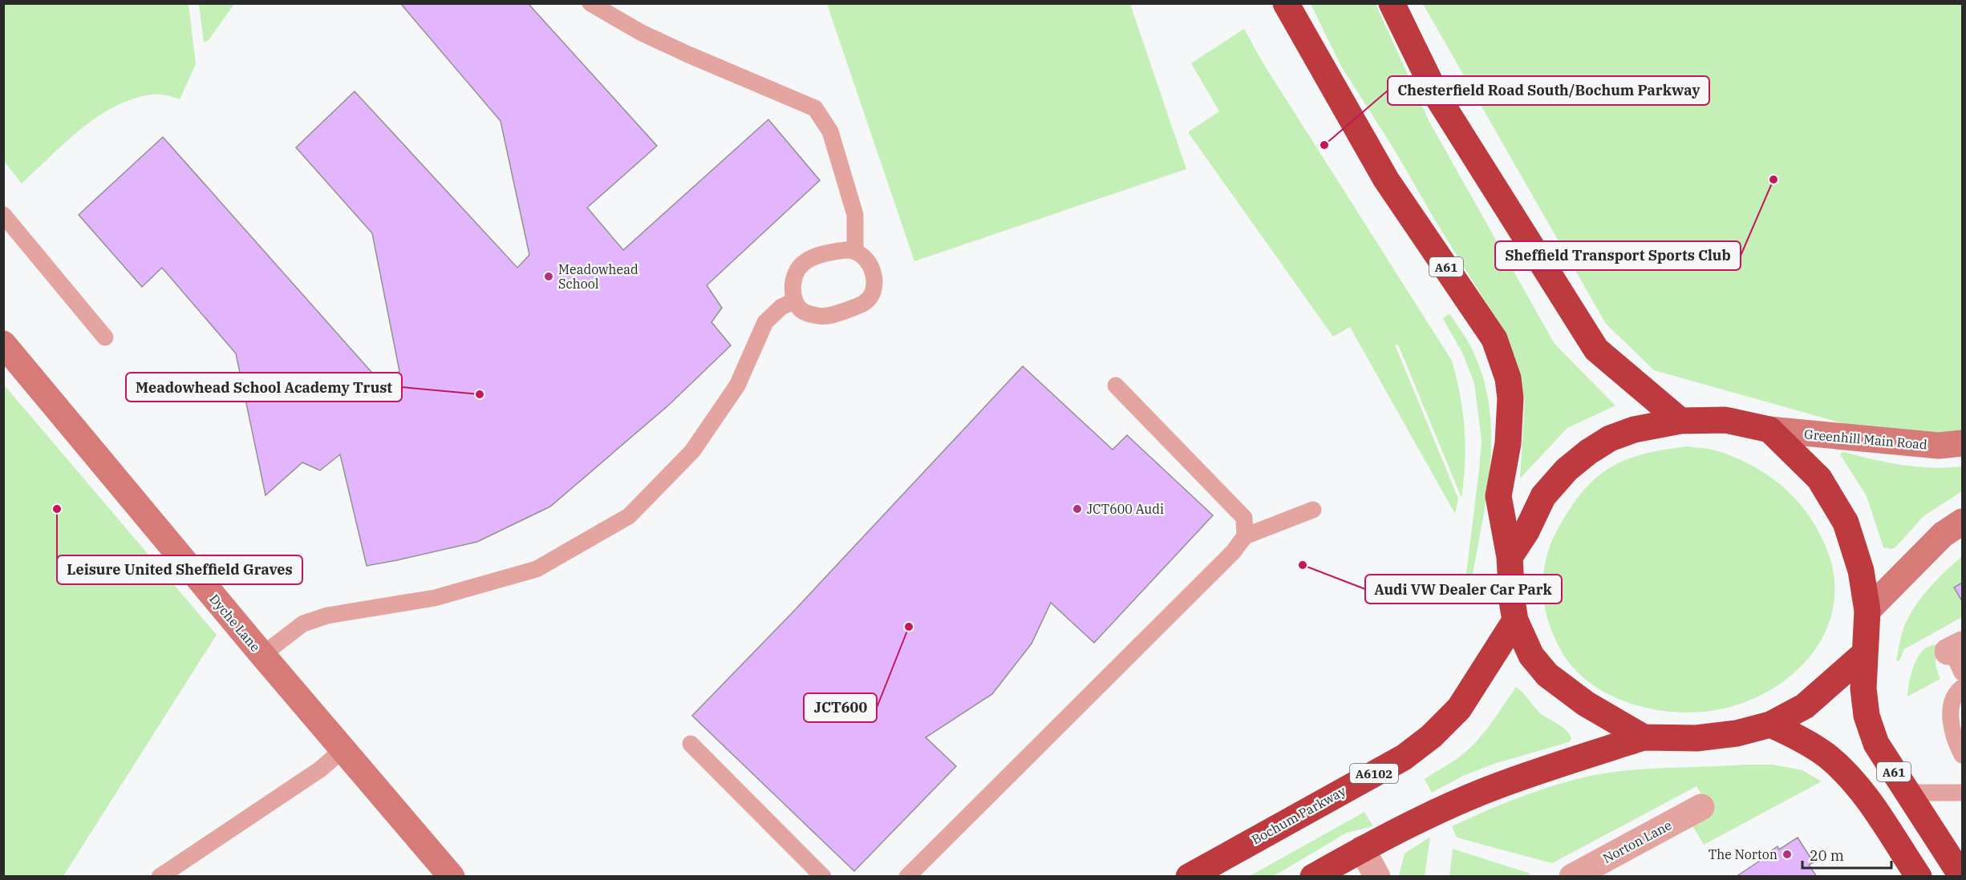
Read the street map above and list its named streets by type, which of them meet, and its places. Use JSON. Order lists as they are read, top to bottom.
{
  "streets": {
    "highway": ["A61", "A6102", "Bochum Parkway"],
    "street": ["Greenhill Main Road", "Dyche Lane", "Norton Lane"]
  },
  "places": [
    "Chesterfield Road South/Bochum Parkway",
    "Sheffield Transport Sports Club",
    "Meadowhead School",
    "Meadowhead School Academy Trust",
    "Leisure United Sheffield Graves",
    "JCT600 Audi",
    "Audi VW Dealer Car Park",
    "JCT600",
    "The Norton"
  ],
  "scale_bar": "20 m"
}
